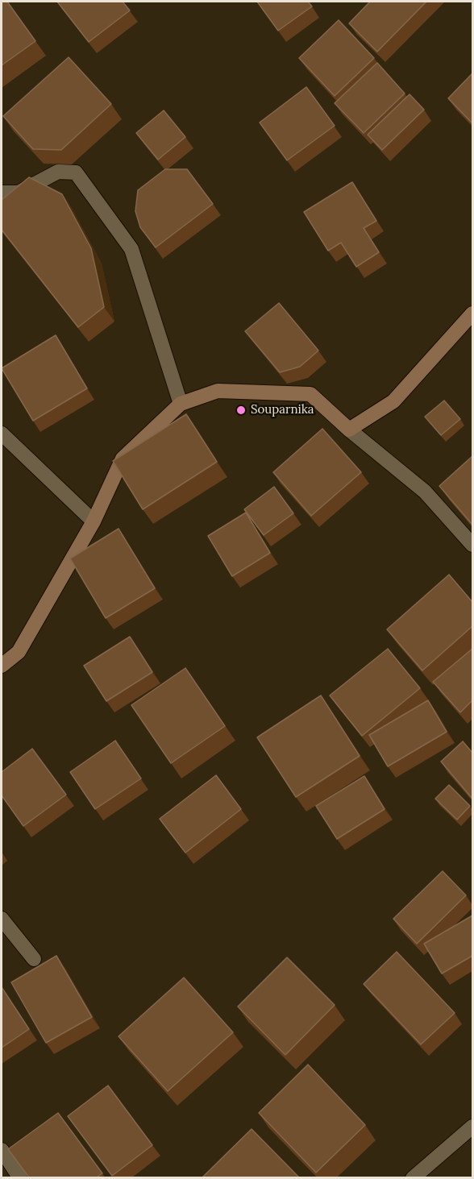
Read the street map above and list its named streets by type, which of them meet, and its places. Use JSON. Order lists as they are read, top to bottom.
{
  "places": ["Souparnika"]
}
